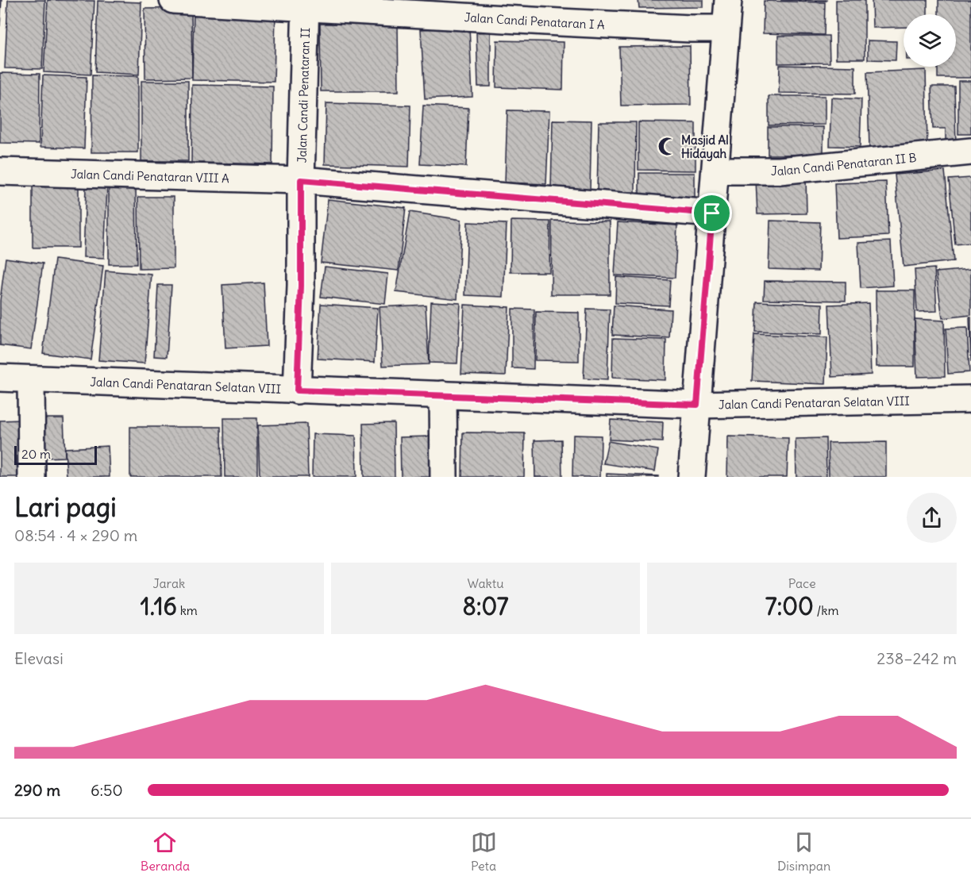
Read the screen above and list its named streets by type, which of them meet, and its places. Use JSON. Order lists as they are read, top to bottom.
{
  "streets": {
    "street": [
      "Jalan Candi Penataran I A",
      "Jalan Candi Penataran II",
      "Jalan Candi Penataran II B",
      "Jalan Candi Penataran VIII A",
      "Jalan Candi Penataran Selatan VIII"
    ]
  },
  "crossings": [
    ["Jalan Candi Penataran I A", "Jalan Candi Penataran II"],
    ["Jalan Candi Penataran II", "Jalan Candi Penataran VIII A"],
    ["Jalan Candi Penataran II", "Jalan Candi Penataran Selatan VIII"]
  ],
  "places": {
    "mosque": ["Masjid Al Hidayah"]
  },
  "scale_bar": "20 m",
  "page": {
    "scale": "20 m",
    "heading": ["Lari pagi", "08:54 · 4 × 290 m"],
    "stats": [
      ["Jarak", "1.16 km"],
      ["Waktu", "8:07"],
      ["Pace", "7:00 /km"]
    ],
    "chart": ["Elevasi", "238–242 m"],
    "list": [
      {
        "name": "290 m",
        "note": "6:50"
      }
    ],
    "tabs": ["Beranda", "Peta", "Disimpan"]
  }
}
